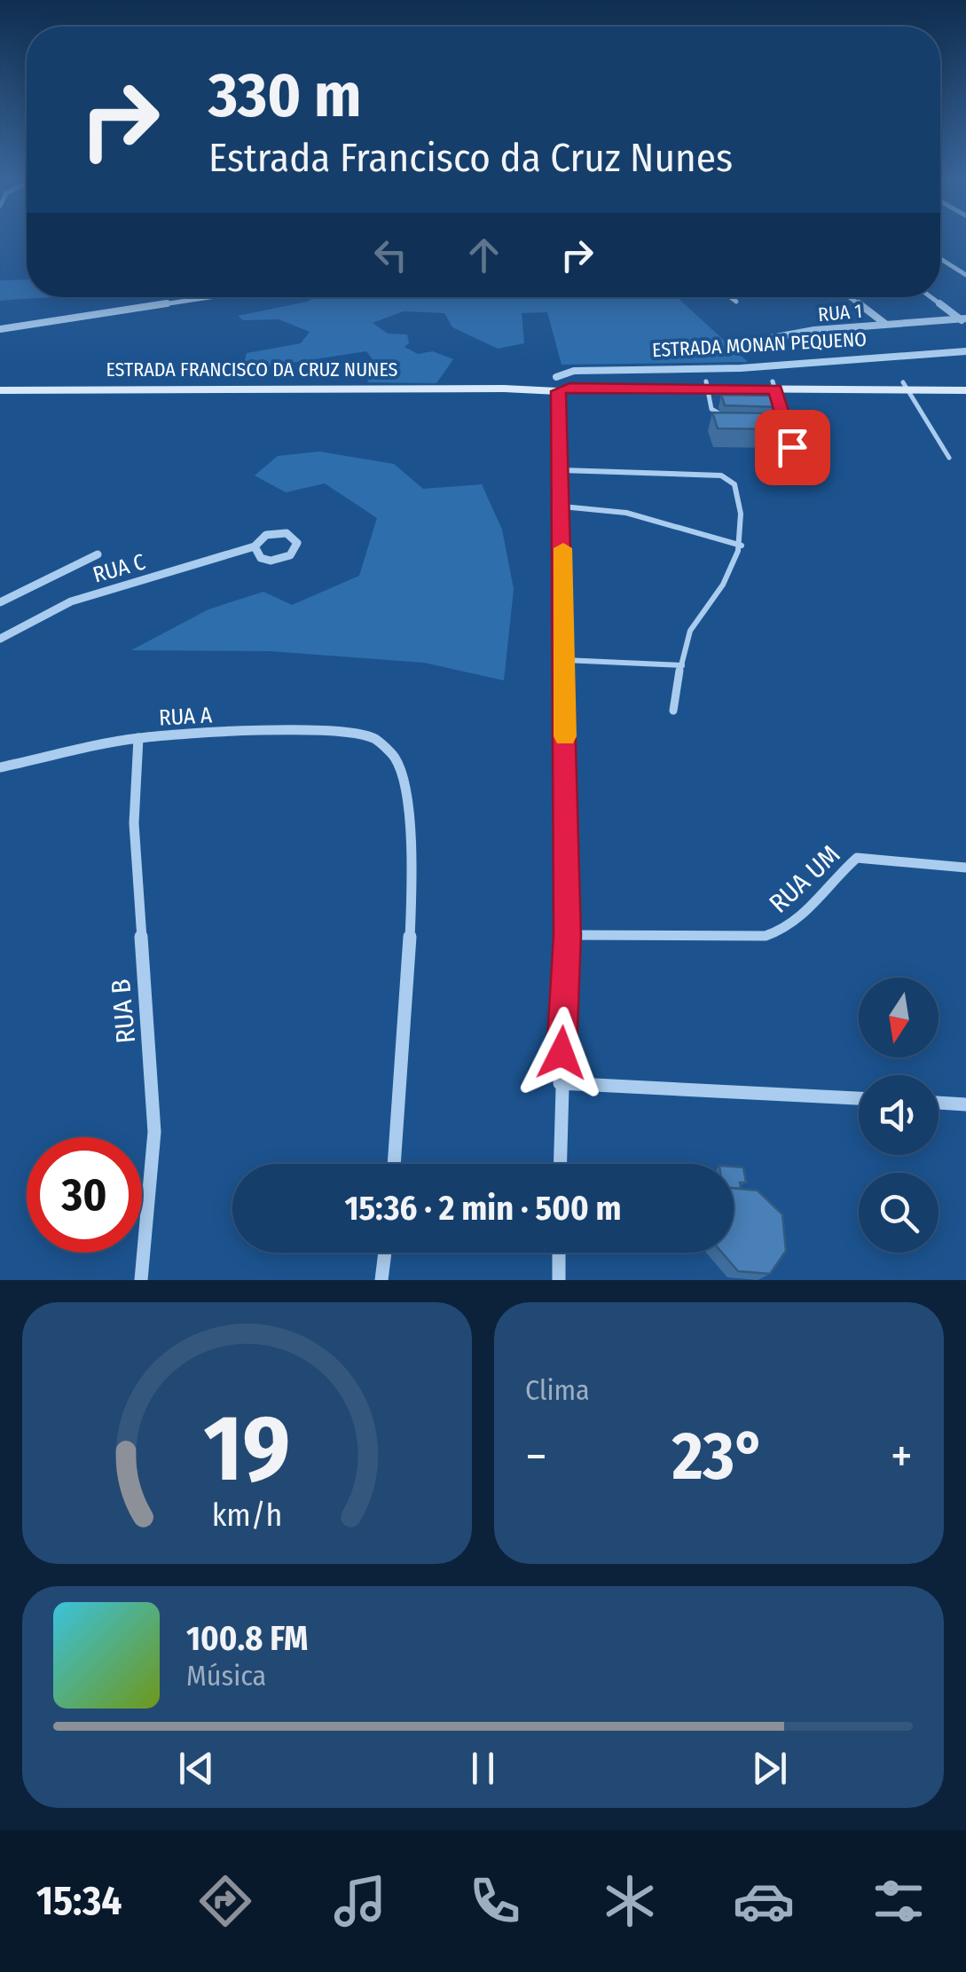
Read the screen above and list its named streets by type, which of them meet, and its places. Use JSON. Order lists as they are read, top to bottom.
{
  "streets": {
    "main road": ["ESTRADA FRANCISCO DA CRUZ NUNES"],
    "street": [
      "RUA 1",
      "ESTRADA MONAN PEQUENO",
      "RUA C",
      "RUA A",
      "RUA UM",
      "RUA B"
    ]
  },
  "crossings": [
    ["ESTRADA MONAN PEQUENO", "ESTRADA FRANCISCO DA CRUZ NUNES"],
    ["RUA A", "RUA B"]
  ],
  "north": "bottom",
  "page": {
    "turn": ["330 m", "Estrada Francisco da Cruz Nunes"],
    "limit": "30",
    "trip": "15:36 · 2 min · 500 m",
    "tile": "Clima",
    "heat": ["−", "23°", "+"],
    "song": ["100.8 FM", "Música"],
    "tabs": "15:34",
    "gauge": ["19", "km/h"]
  }
}
